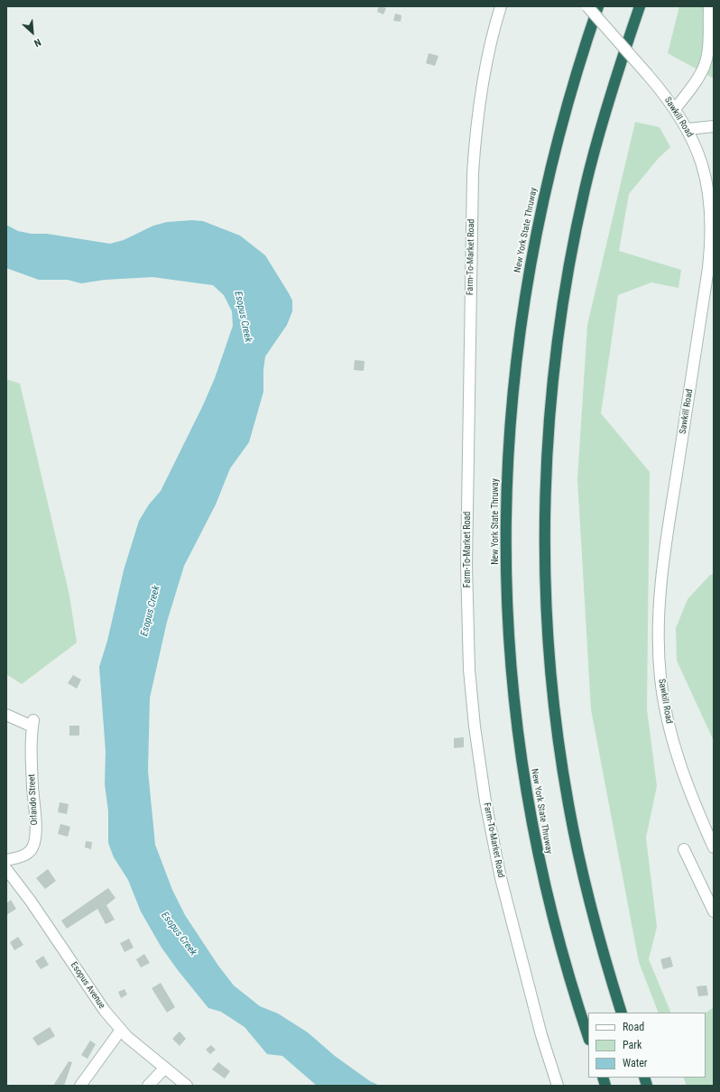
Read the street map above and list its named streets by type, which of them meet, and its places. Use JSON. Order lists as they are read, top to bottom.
{
  "streets": {
    "highway": ["New York State Thruway"],
    "street": [
      "Sawkill Road",
      "Farm-To-Market Road",
      "Orlando Street",
      "Esopus Avenue"
    ]
  },
  "water": ["Esopus Creek"],
  "legend": ["Road", "Park", "Water"],
  "north": "bottom right"
}
